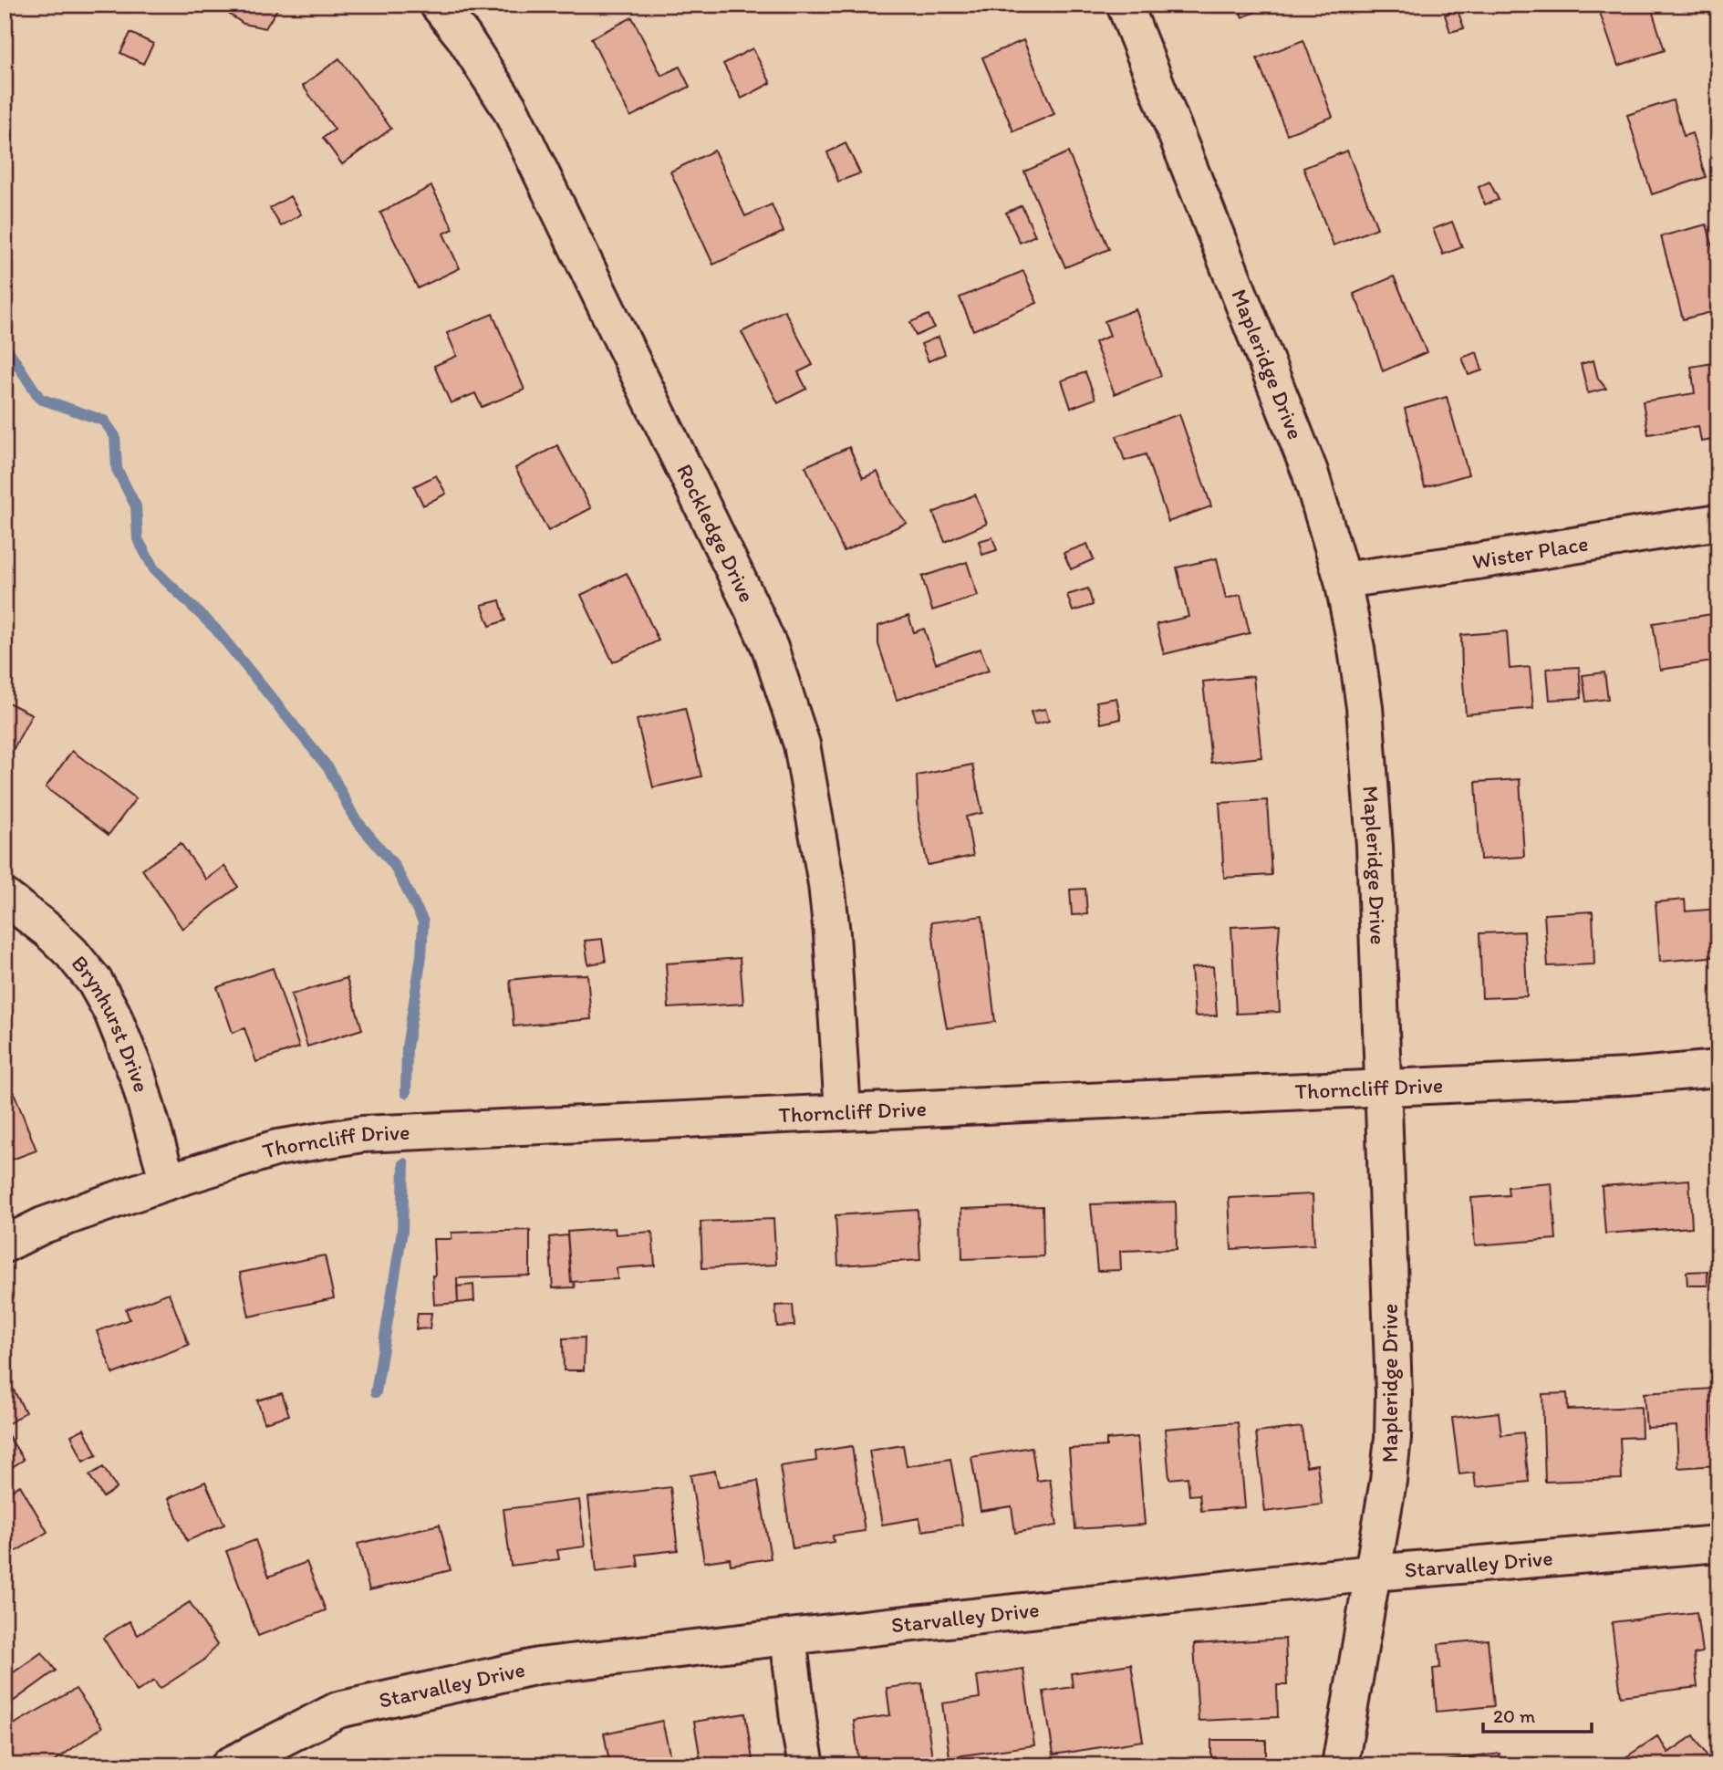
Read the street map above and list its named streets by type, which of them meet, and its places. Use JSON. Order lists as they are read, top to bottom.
{
  "streets": {
    "street": [
      "Mapleridge Drive",
      "Rockledge Drive",
      "Wister Place",
      "Brynhurst Drive",
      "Thorncliff Drive",
      "Starvalley Drive"
    ]
  },
  "crossings": [
    ["Mapleridge Drive", "Wister Place"],
    ["Mapleridge Drive", "Thorncliff Drive"],
    ["Mapleridge Drive", "Starvalley Drive"],
    ["Rockledge Drive", "Thorncliff Drive"],
    ["Brynhurst Drive", "Thorncliff Drive"]
  ],
  "scale_bar": "20 m"
}
